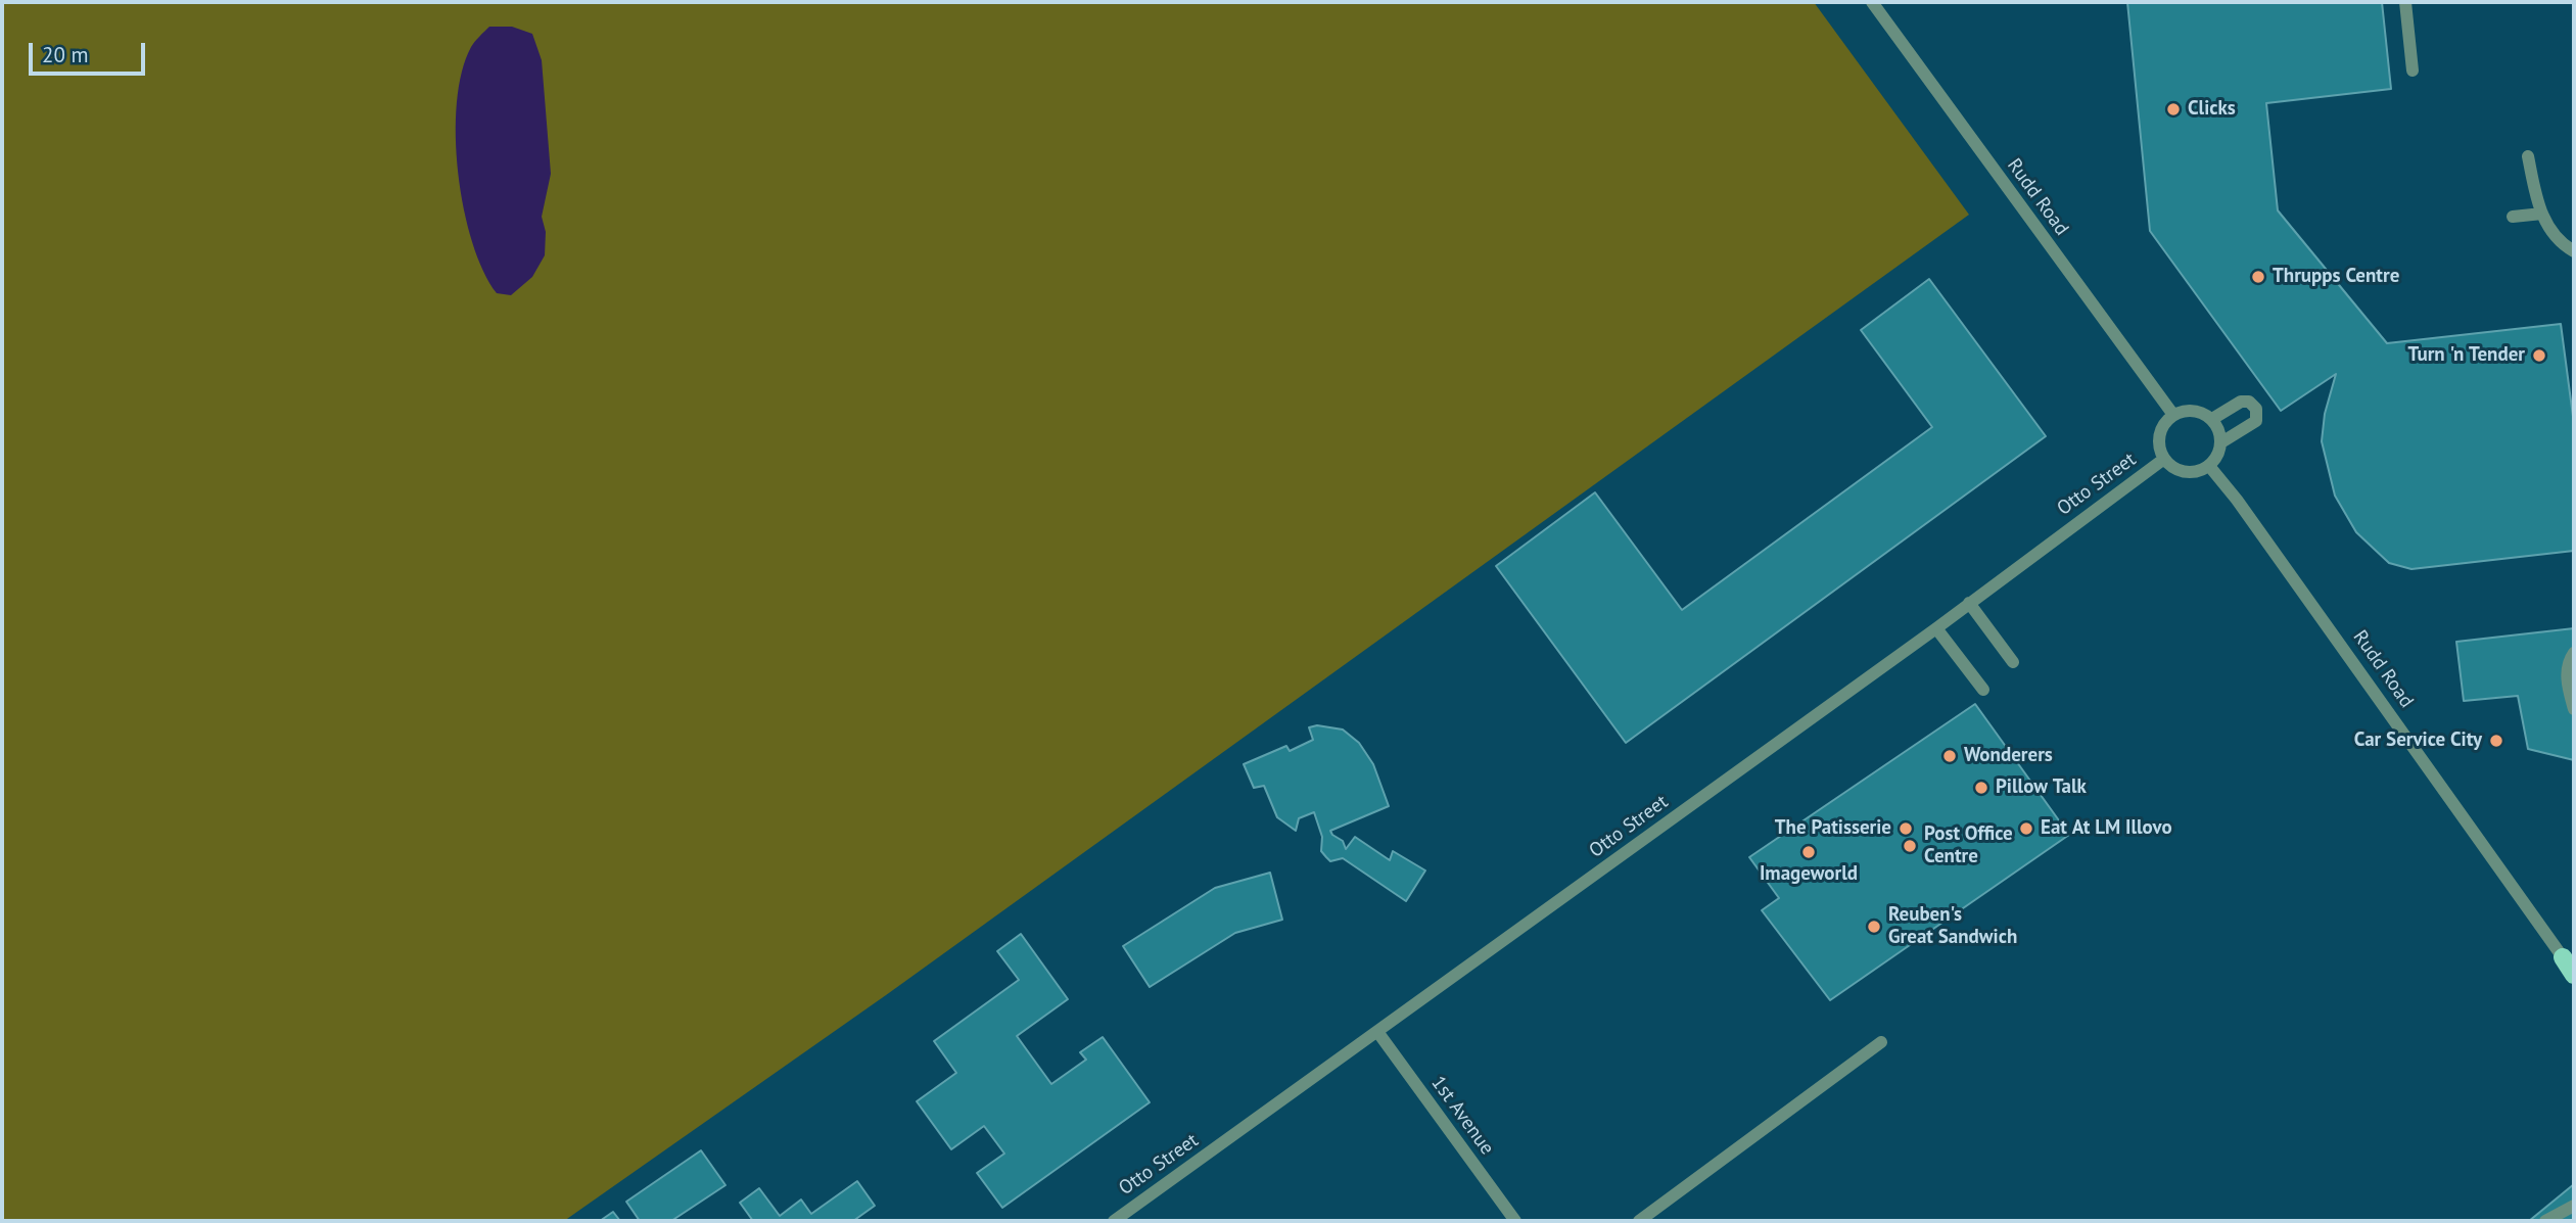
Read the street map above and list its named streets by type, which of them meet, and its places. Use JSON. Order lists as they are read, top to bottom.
{
  "streets": {
    "street": ["Rudd Road", "Otto Street", "1st Avenue"]
  },
  "crossings": [
    ["Rudd Road", "Otto Street"],
    ["Otto Street", "1st Avenue"]
  ],
  "places": [
    "Clicks",
    "Thrupps Centre",
    "Turn 'n Tender",
    "Car Service City",
    "Wonderers",
    "Pillow Talk",
    "The Patisserie",
    "Eat At LM Illovo",
    "Post Office Centre",
    "Imageworld",
    "Reuben's Great Sandwich"
  ],
  "scale_bar": "20 m"
}
